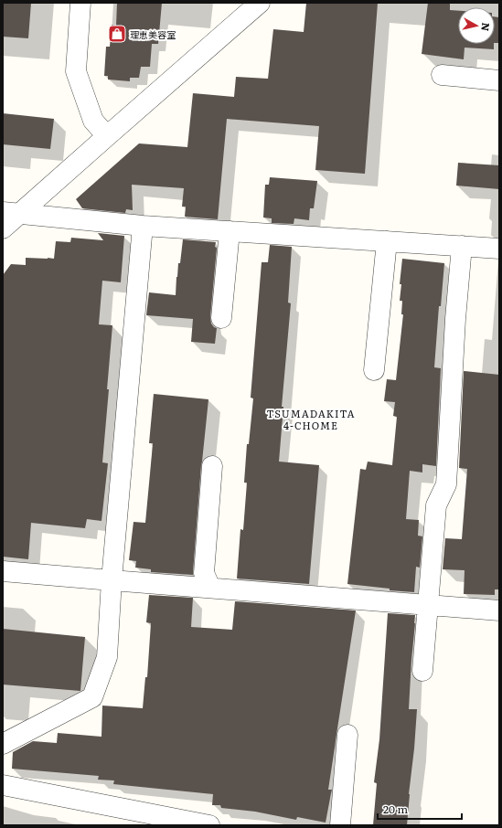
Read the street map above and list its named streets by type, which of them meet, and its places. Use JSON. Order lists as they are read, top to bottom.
{
  "districts": ["TSUMADAKITA 4-CHOME"],
  "places": {
    "shop": ["理恵美容室"]
  },
  "scale_bar": "20 m",
  "north": "right"
}
